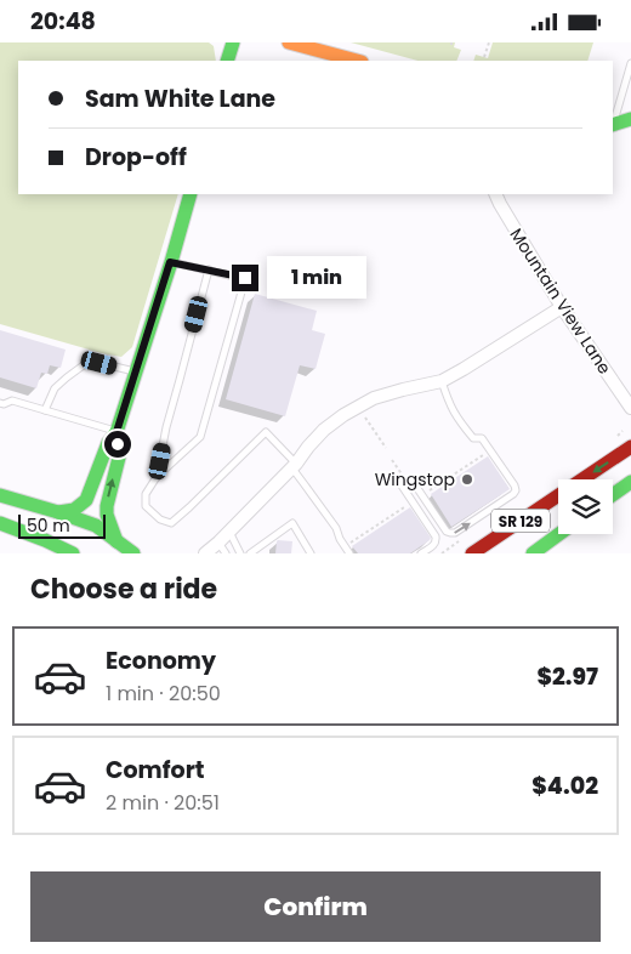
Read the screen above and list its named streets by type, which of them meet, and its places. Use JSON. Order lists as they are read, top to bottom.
{
  "streets": {
    "street": ["Mountain View Lane", "SR 129"]
  },
  "places": ["Wingstop"],
  "scale_bar": "50 m",
  "page": {
    "status": "20:48",
    "banner": ["Sam White Lane", "Drop-off"],
    "bubble": "1 min",
    "scale": "50 m",
    "heading": "Choose a ride",
    "list": [
      {
        "name": "Economy",
        "note": "1 min · 20:50",
        "value": "$2.97"
      },
      {
        "name": "Comfort",
        "note": "2 min · 20:51",
        "value": "$4.02"
      }
    ],
    "buttons": "Confirm"
  }
}
